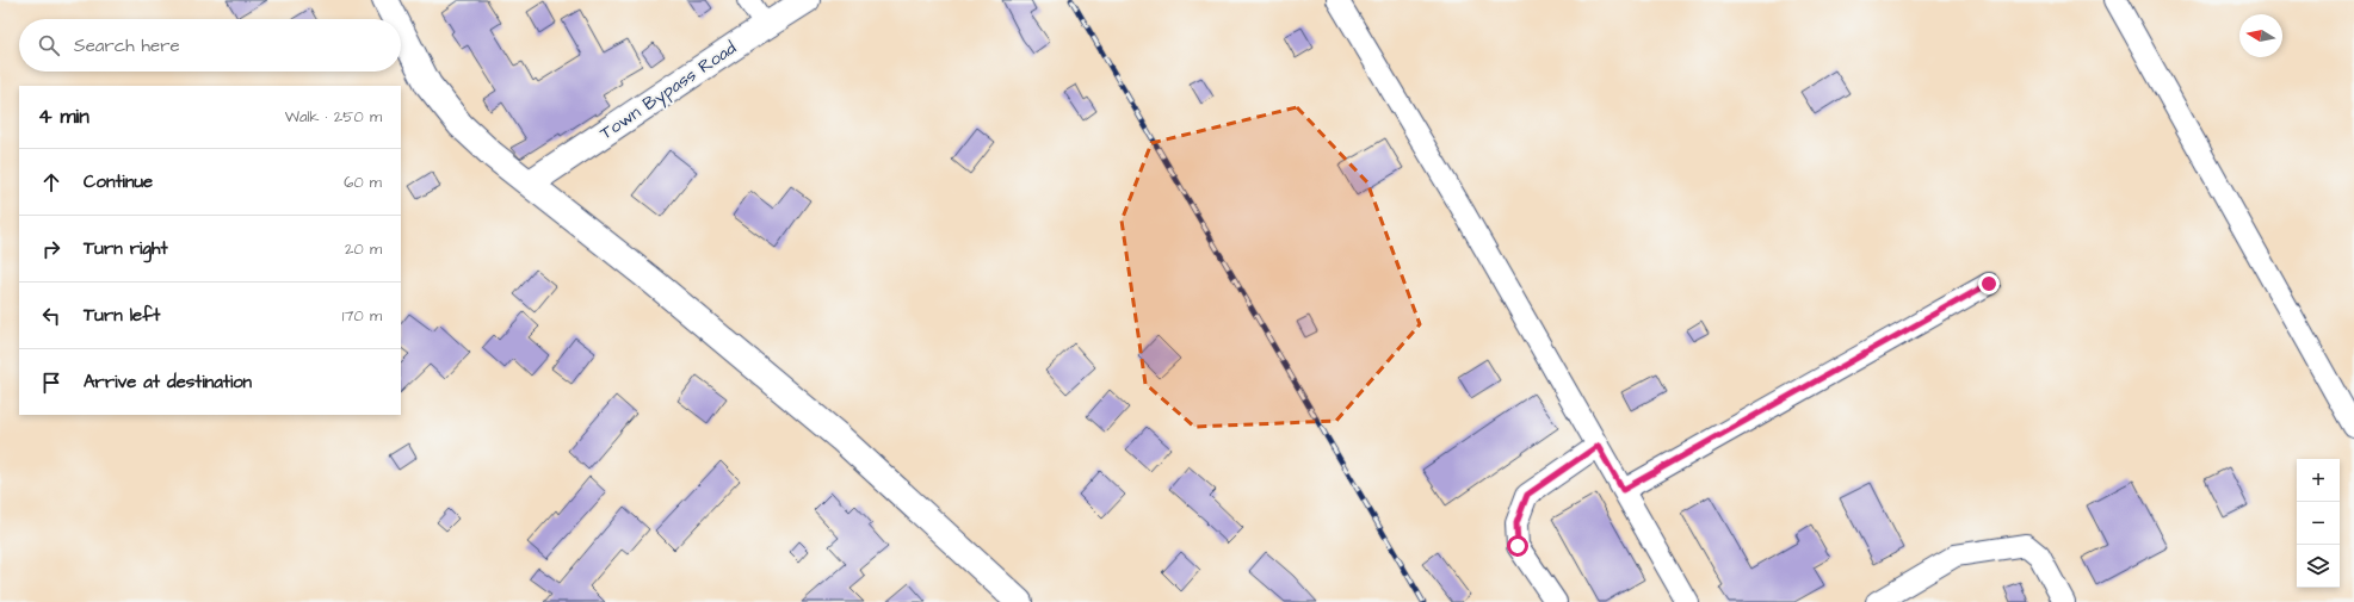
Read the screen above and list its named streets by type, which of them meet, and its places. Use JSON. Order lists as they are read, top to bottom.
{
  "streets": {
    "main road": ["Town Bypass Road"]
  },
  "north": "left",
  "page": {
    "search": "Search here",
    "heading": ["4 min", "Walk · 250 m"],
    "list": [
      ["Continue", "60 m"],
      ["Turn right", "20 m"],
      ["Turn left", "170 m"],
      "Arrive at destination"
    ],
    "map_buttons": ["+", "−"]
  }
}
